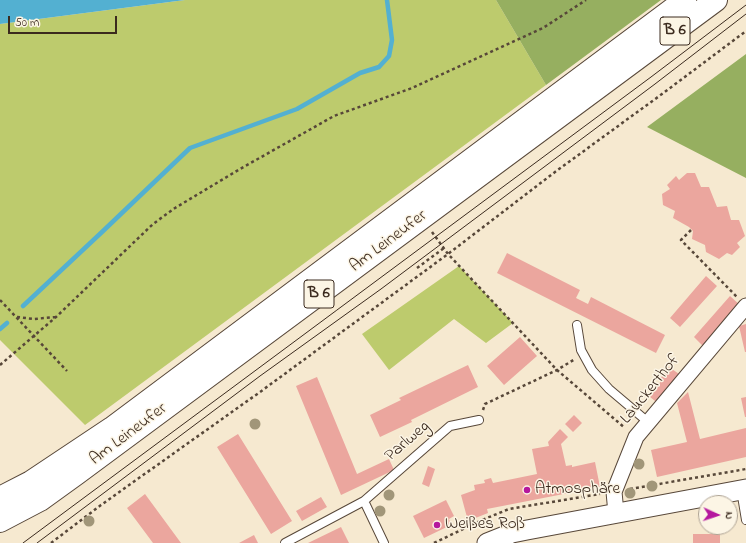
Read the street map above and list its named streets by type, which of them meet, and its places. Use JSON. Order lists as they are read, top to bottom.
{
  "streets": {
    "main road": ["B 6", "Am Leineufer"],
    "street": ["Lauckerthof"],
    "lane": ["Parlweg"]
  },
  "places": ["Atmosphäre", "Weißes Roß"],
  "scale_bar": "50 m",
  "north": "right"
}
